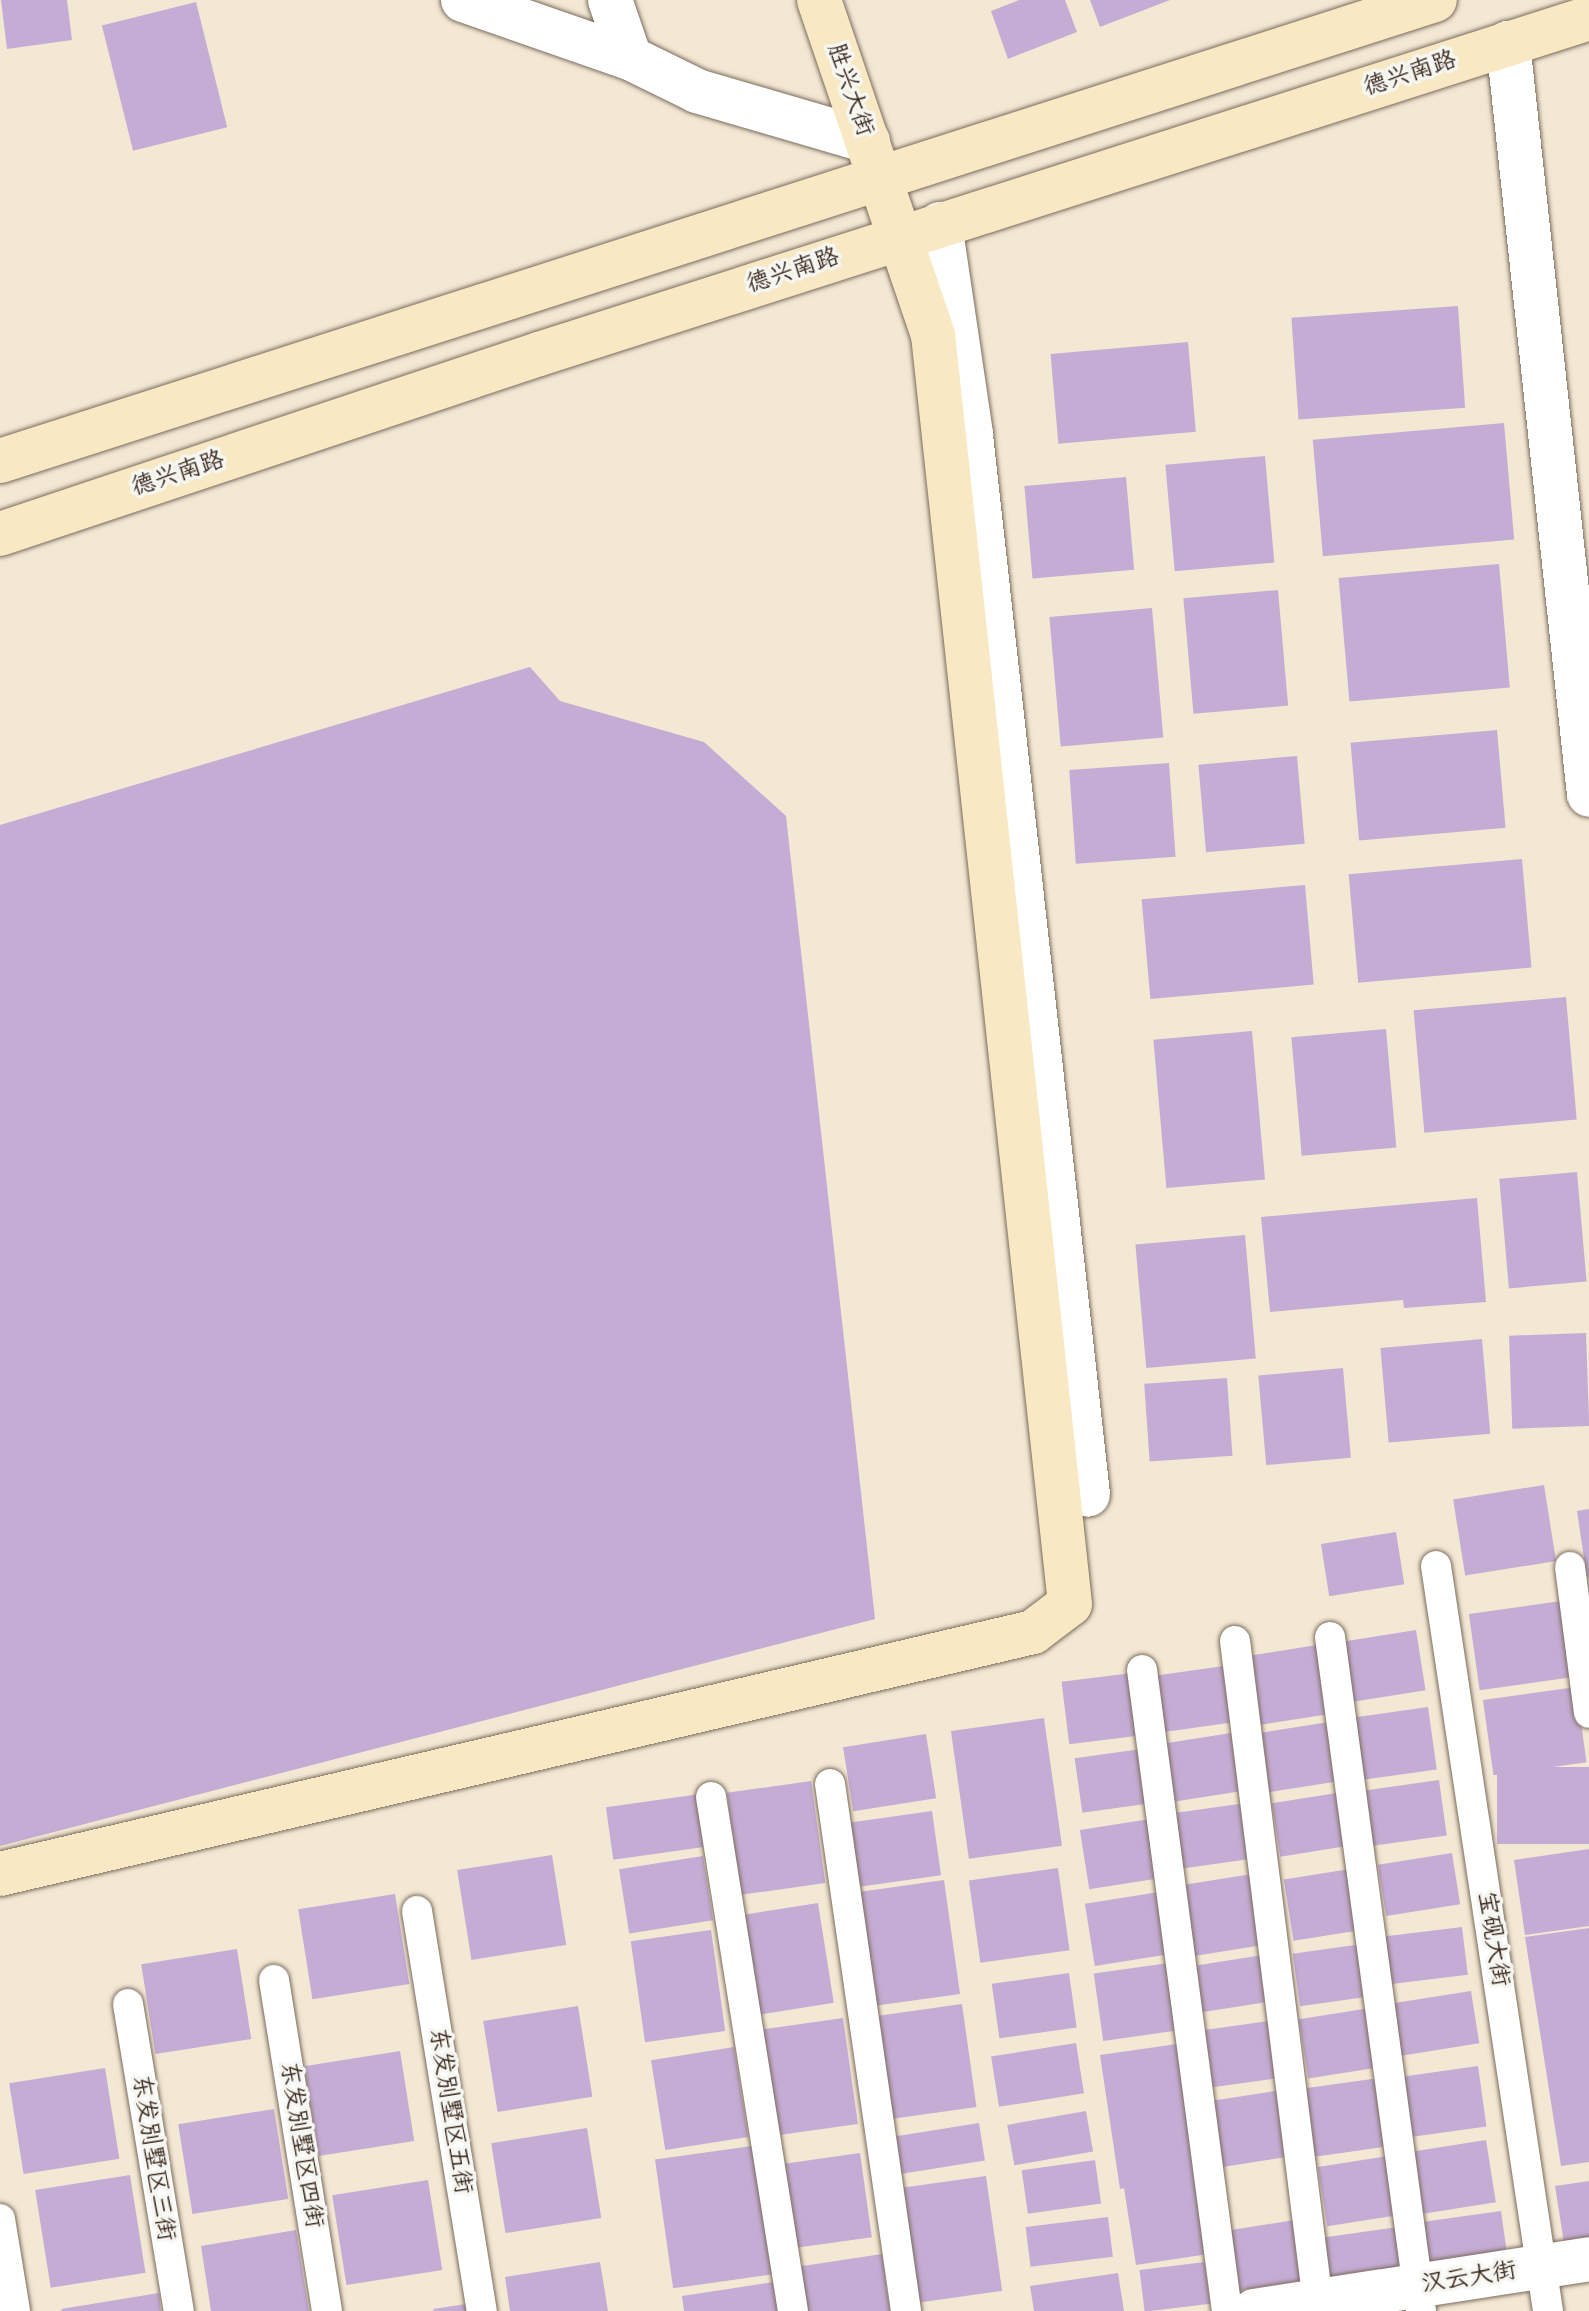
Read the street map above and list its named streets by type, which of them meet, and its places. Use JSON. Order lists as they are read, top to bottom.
{
  "streets": {
    "main road": ["德兴南路", "胜兴大街"],
    "street": ["汉云大街"],
    "lane": [
      "宝砚大街",
      "东发别墅区五街",
      "东发别墅区四街",
      "东发别墅区三街"
    ]
  },
  "crossings": [
    ["德兴南路", "胜兴大街"],
    ["宝砚大街", "汉云大街"]
  ]
}
